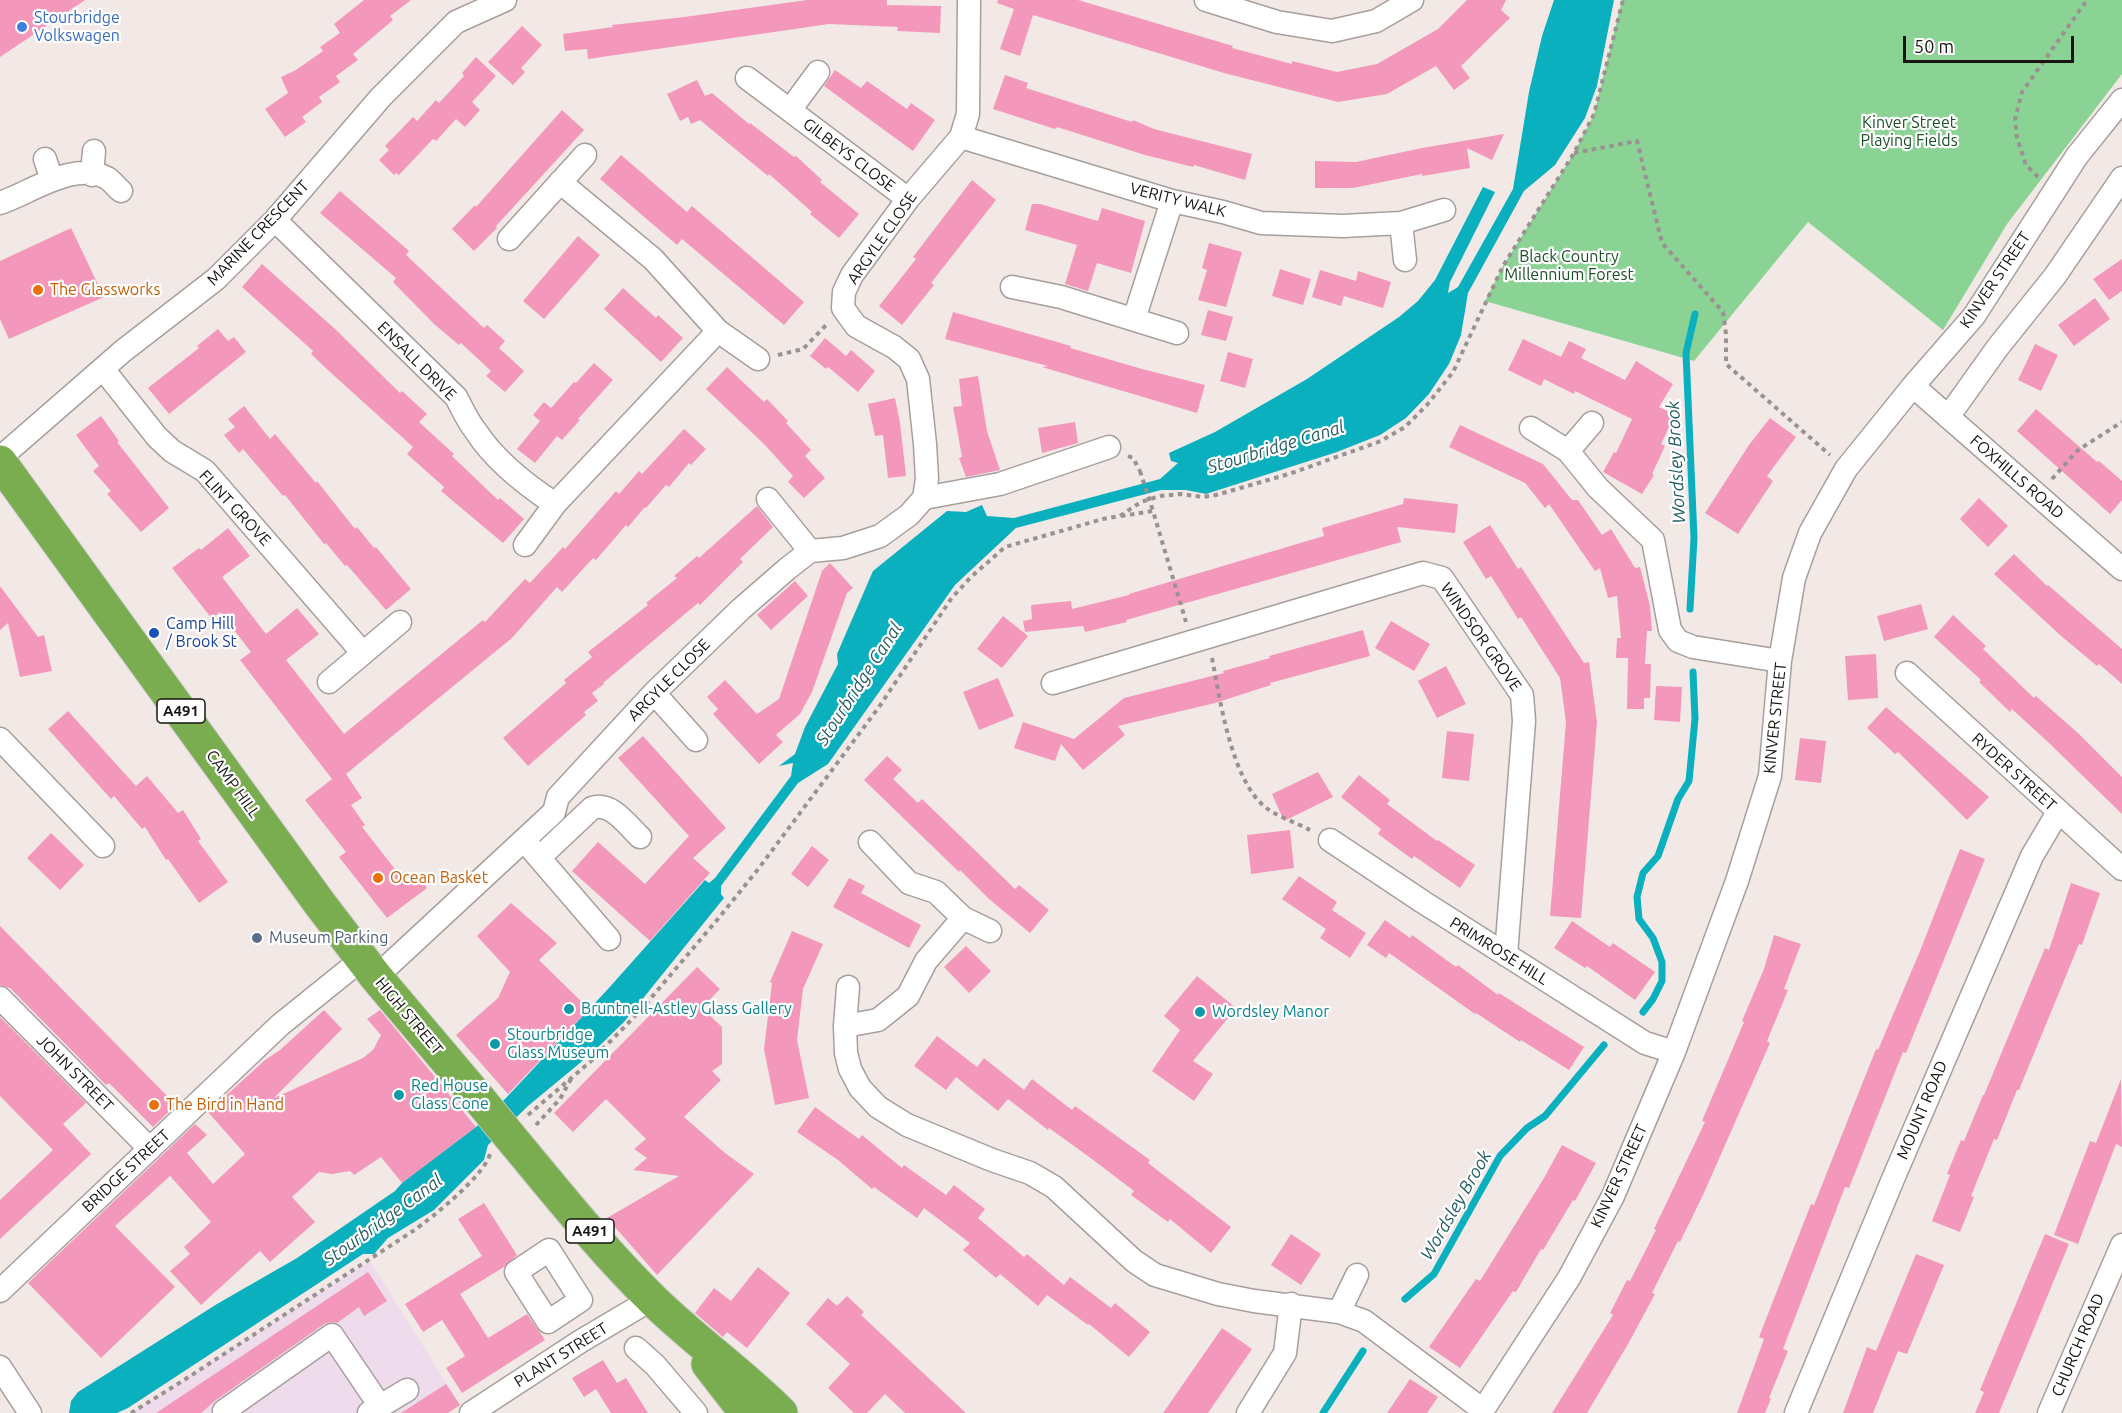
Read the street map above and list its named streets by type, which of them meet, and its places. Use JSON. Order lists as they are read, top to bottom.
{
  "streets": {
    "highway": ["A491", "CAMP HILL", "HIGH STREET"],
    "street": [
      "GILBEYS CLOSE",
      "VERITY WALK",
      "MARINE CRESCENT",
      "ARGYLE CLOSE",
      "KINVER STREET",
      "ENSALL DRIVE",
      "FOXHILLS ROAD",
      "FLINT GROVE",
      "WINDSOR GROVE",
      "RYDER STREET",
      "PRIMROSE HILL",
      "JOHN STREET",
      "MOUNT ROAD",
      "BRIDGE STREET",
      "CHURCH ROAD",
      "PLANT STREET"
    ]
  },
  "crossings": [
    ["GILBEYS CLOSE", "ARGYLE CLOSE"],
    ["VERITY WALK", "ARGYLE CLOSE"],
    ["MARINE CRESCENT", "ENSALL DRIVE"],
    ["MARINE CRESCENT", "FLINT GROVE"],
    ["MARINE CRESCENT", "CAMP HILL"],
    ["ARGYLE CLOSE", "BRIDGE STREET"],
    ["KINVER STREET", "FOXHILLS ROAD"],
    ["KINVER STREET", "PRIMROSE HILL"],
    ["WINDSOR GROVE", "PRIMROSE HILL"],
    ["A491", "HIGH STREET"],
    ["A491", "PLANT STREET"],
    ["RYDER STREET", "MOUNT ROAD"],
    ["CAMP HILL", "HIGH STREET"],
    ["CAMP HILL", "BRIDGE STREET"],
    ["HIGH STREET", "BRIDGE STREET"],
    ["JOHN STREET", "BRIDGE STREET"]
  ],
  "water": ["Stourbridge Canal", "Wordsley Brook"],
  "parks": ["Kinver Street Playing Fields", "Black Country Millennium Forest"],
  "places": [
    "Stourbridge Volkswagen",
    "The Glassworks",
    "Camp Hill / Brook St",
    "Ocean Basket",
    "Museum Parking",
    "Bruntnell-Astley Glass Gallery",
    "Wordsley Manor",
    "Stourbridge Glass Museum",
    "Red House Glass Cone",
    "The Bird in Hand"
  ],
  "scale_bar": "50 m"
}
